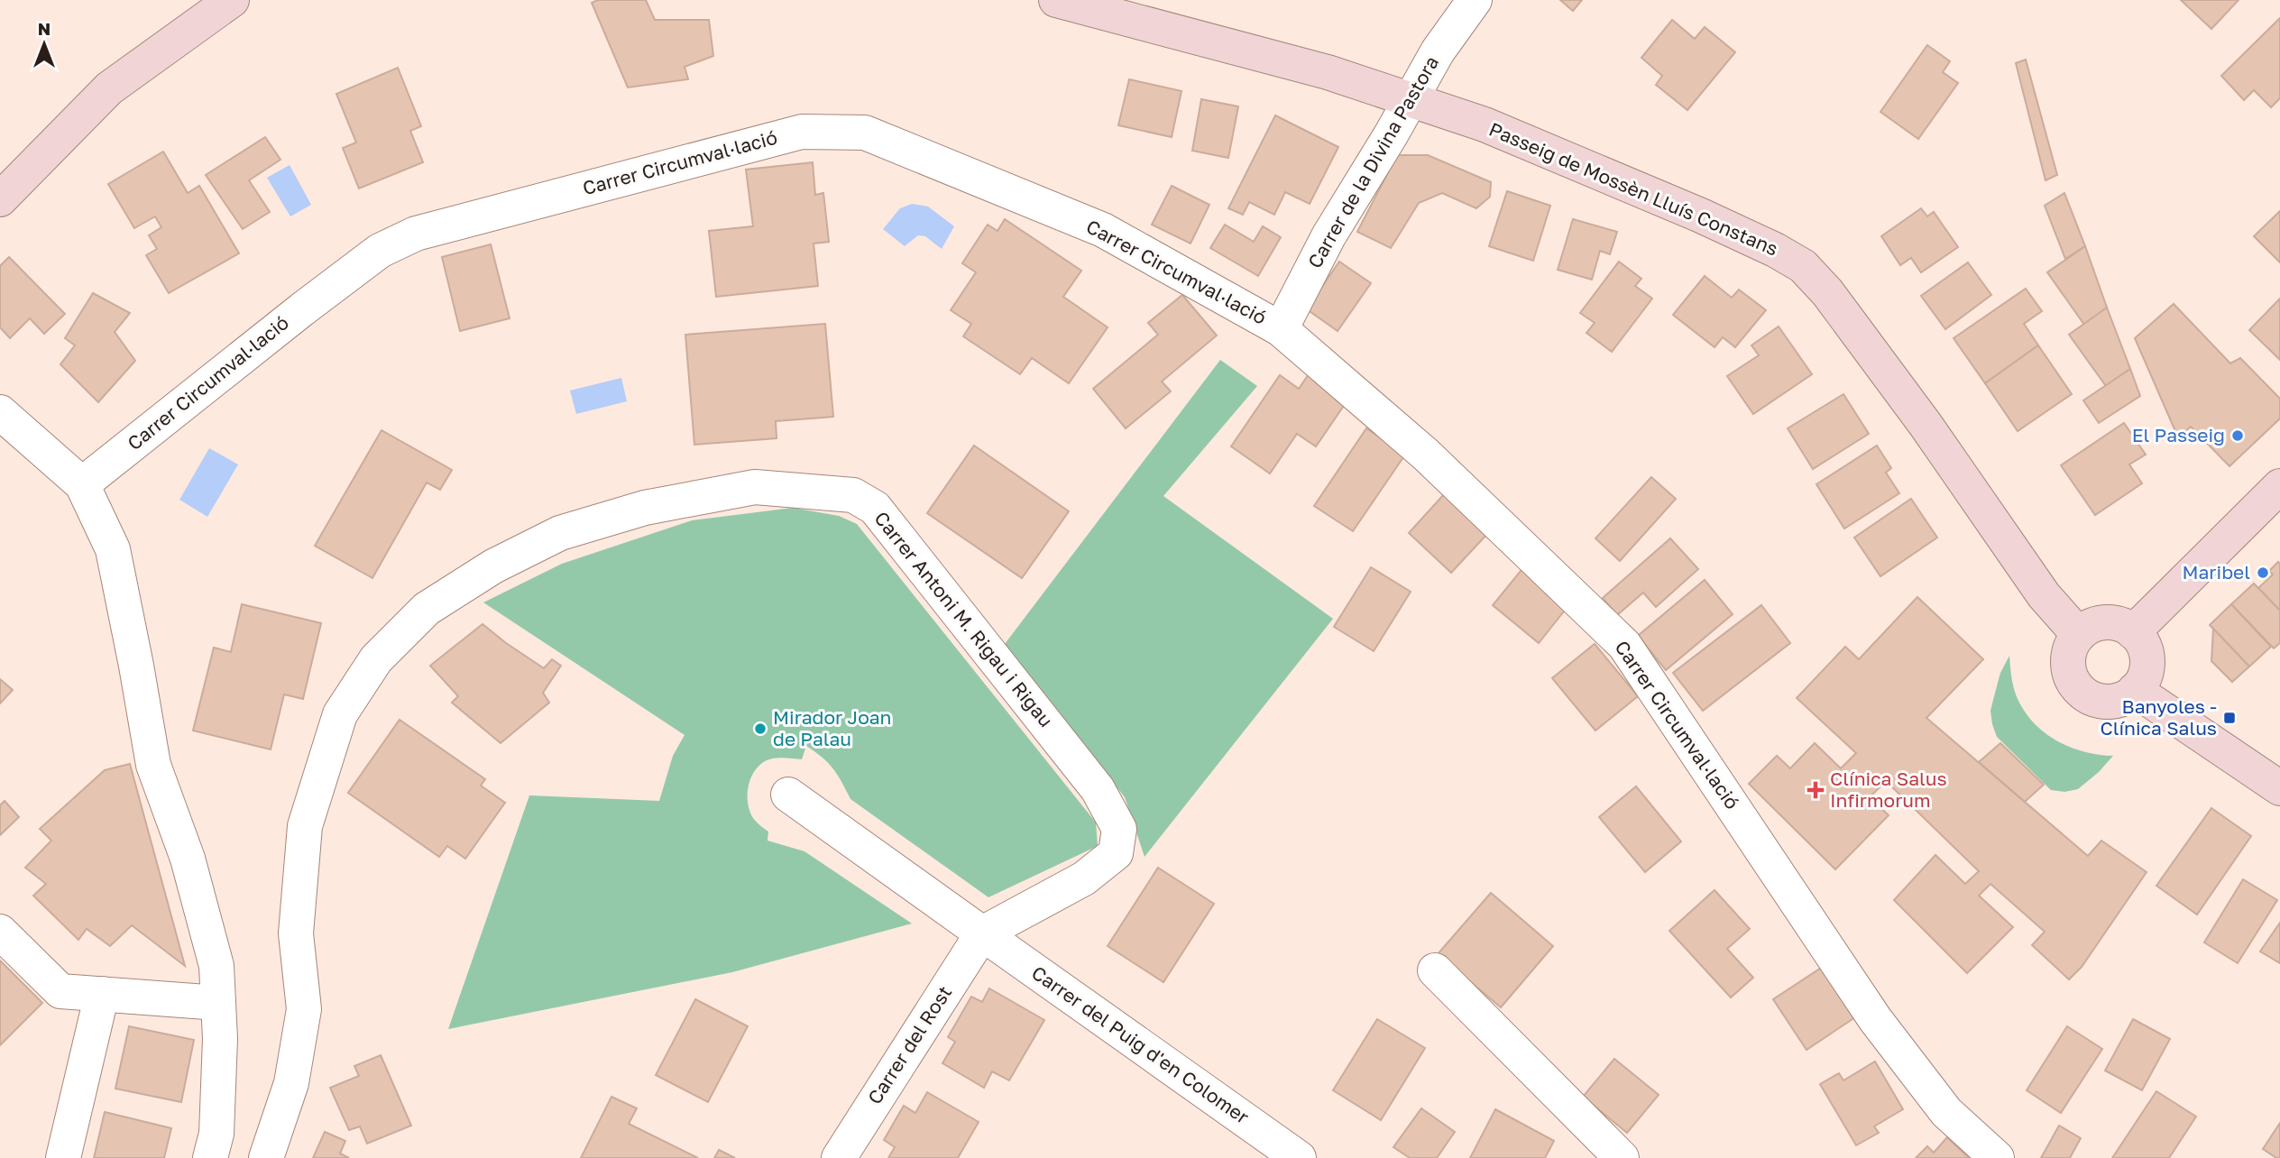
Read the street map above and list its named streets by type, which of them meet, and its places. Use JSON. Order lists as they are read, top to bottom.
{
  "streets": {
    "main road": ["Passeig de Mossèn Lluís Constans"],
    "street": [
      "Carrer de la Divina Pastora",
      "Carrer Circumval·lació",
      "Carrer Antoni M. Rigau i Rigau",
      "Carrer del Rost",
      "Carrer del Puig d'en Colomer"
    ]
  },
  "crossings": [
    ["Carrer de la Divina Pastora", "Carrer Circumval·lació"],
    ["Carrer de la Divina Pastora", "Passeig de Mossèn Lluís Constans"],
    ["Carrer Antoni M. Rigau i Rigau", "Carrer del Rost"],
    ["Carrer Antoni M. Rigau i Rigau", "Carrer del Puig d'en Colomer"],
    ["Carrer del Rost", "Carrer del Puig d'en Colomer"]
  ],
  "places": {
    "other": ["El Passeig", "Maribel", "Mirador Joan de Palau"],
    "transit": ["Banyoles - Clínica Salus"],
    "health": ["Clínica Salus Infirmorum"]
  },
  "north": "top"
}
